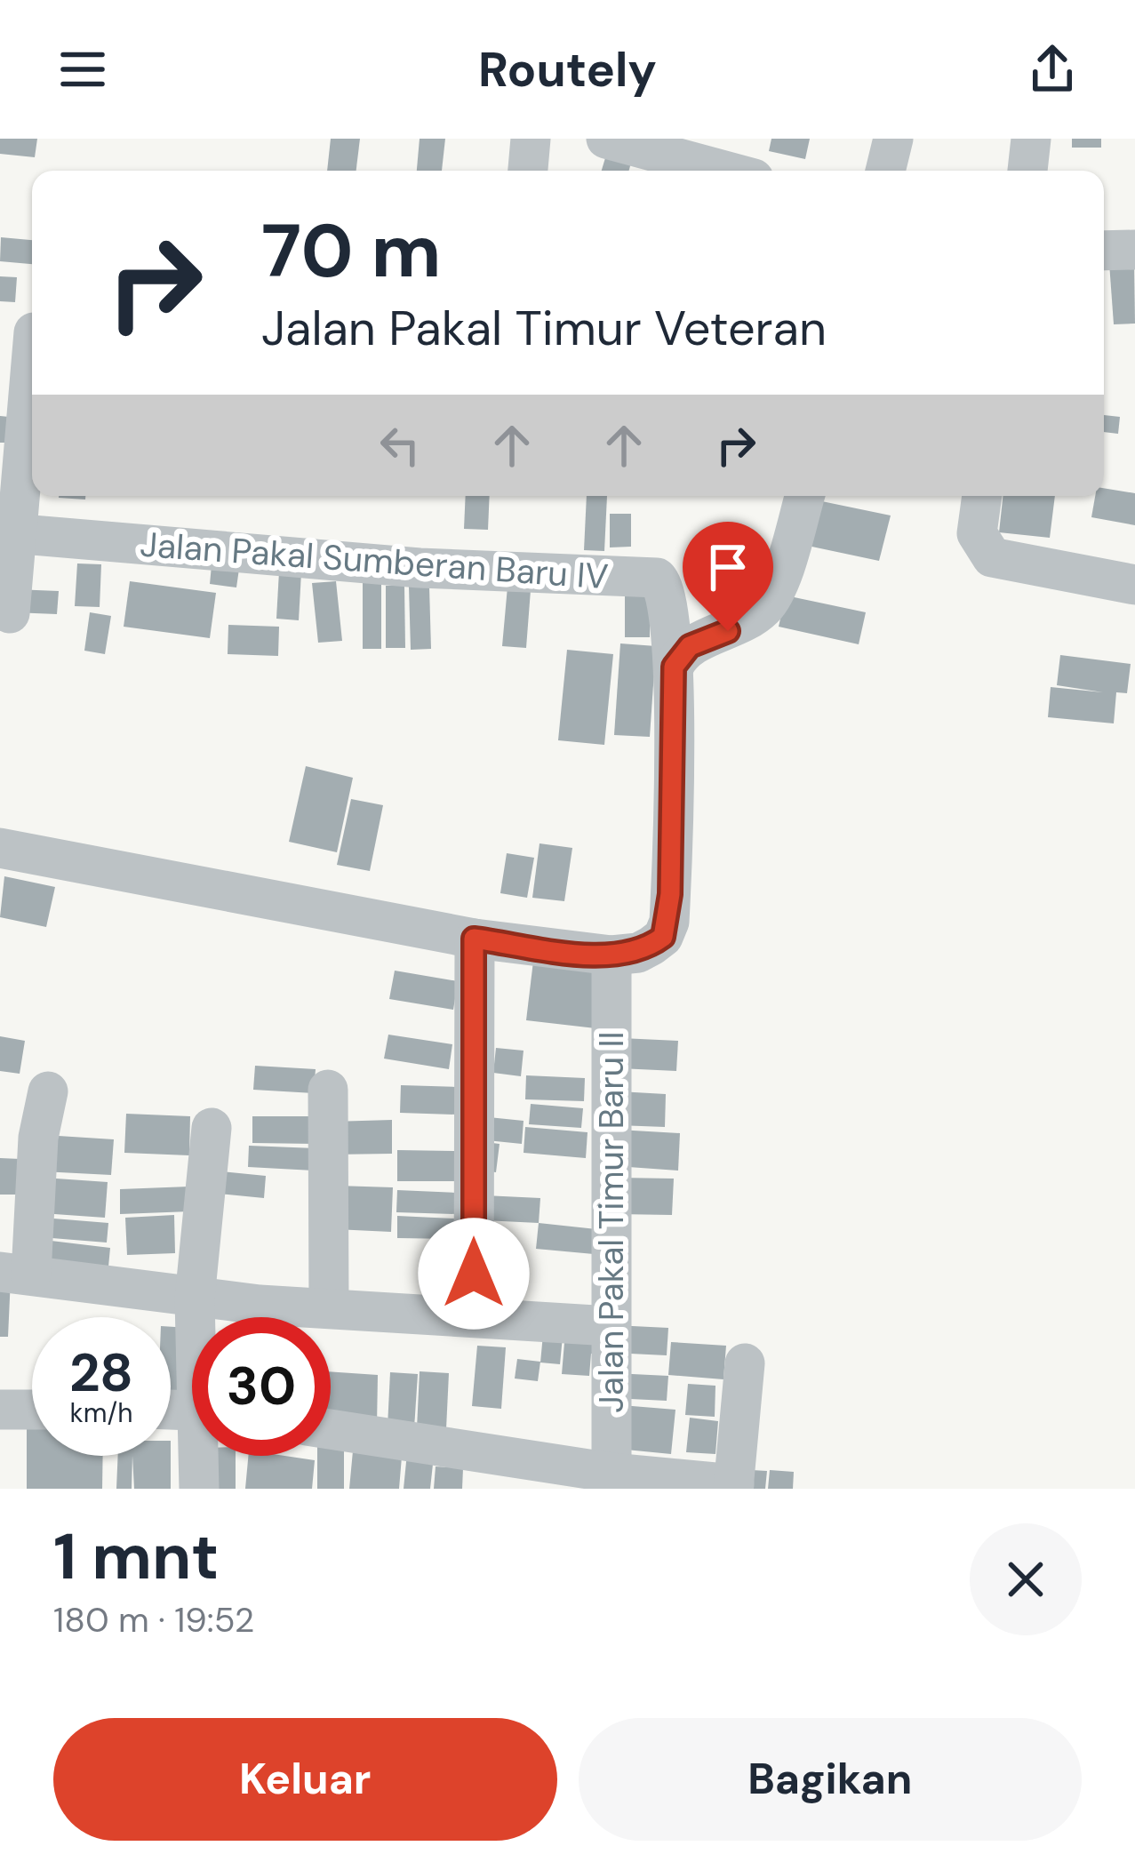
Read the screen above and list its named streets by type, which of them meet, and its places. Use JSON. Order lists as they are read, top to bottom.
{
  "streets": {
    "street": ["Jalan Pakal Sumberan Baru IV", "Jalan Pakal Timur Baru II"]
  },
  "page": {
    "header": "Routely",
    "turn": ["70 m", "Jalan Pakal Timur Veteran"],
    "speed": "28 km/h",
    "limit": "30",
    "heading": ["1 mnt", "180 m · 19:52"],
    "buttons": ["Keluar", "Bagikan"]
  }
}
